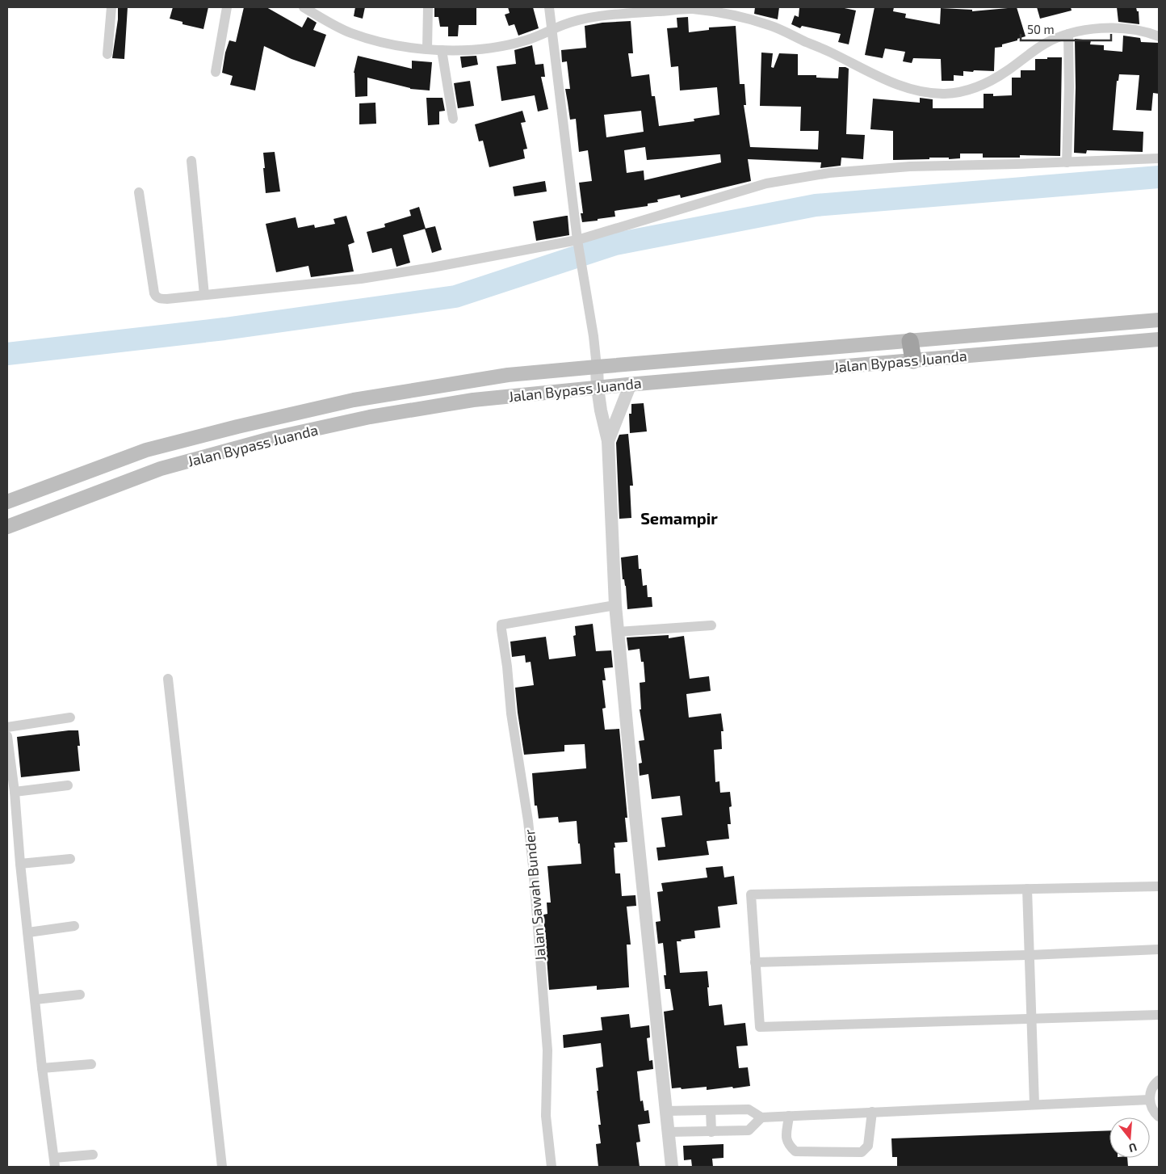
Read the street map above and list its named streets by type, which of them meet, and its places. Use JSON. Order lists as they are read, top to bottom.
{
  "streets": {
    "main road": ["Jalan Bypass Juanda"],
    "street": ["Jalan Sawah Bunder"]
  },
  "districts": ["Semampir"],
  "scale_bar": "50 m",
  "north": "bottom"
}
